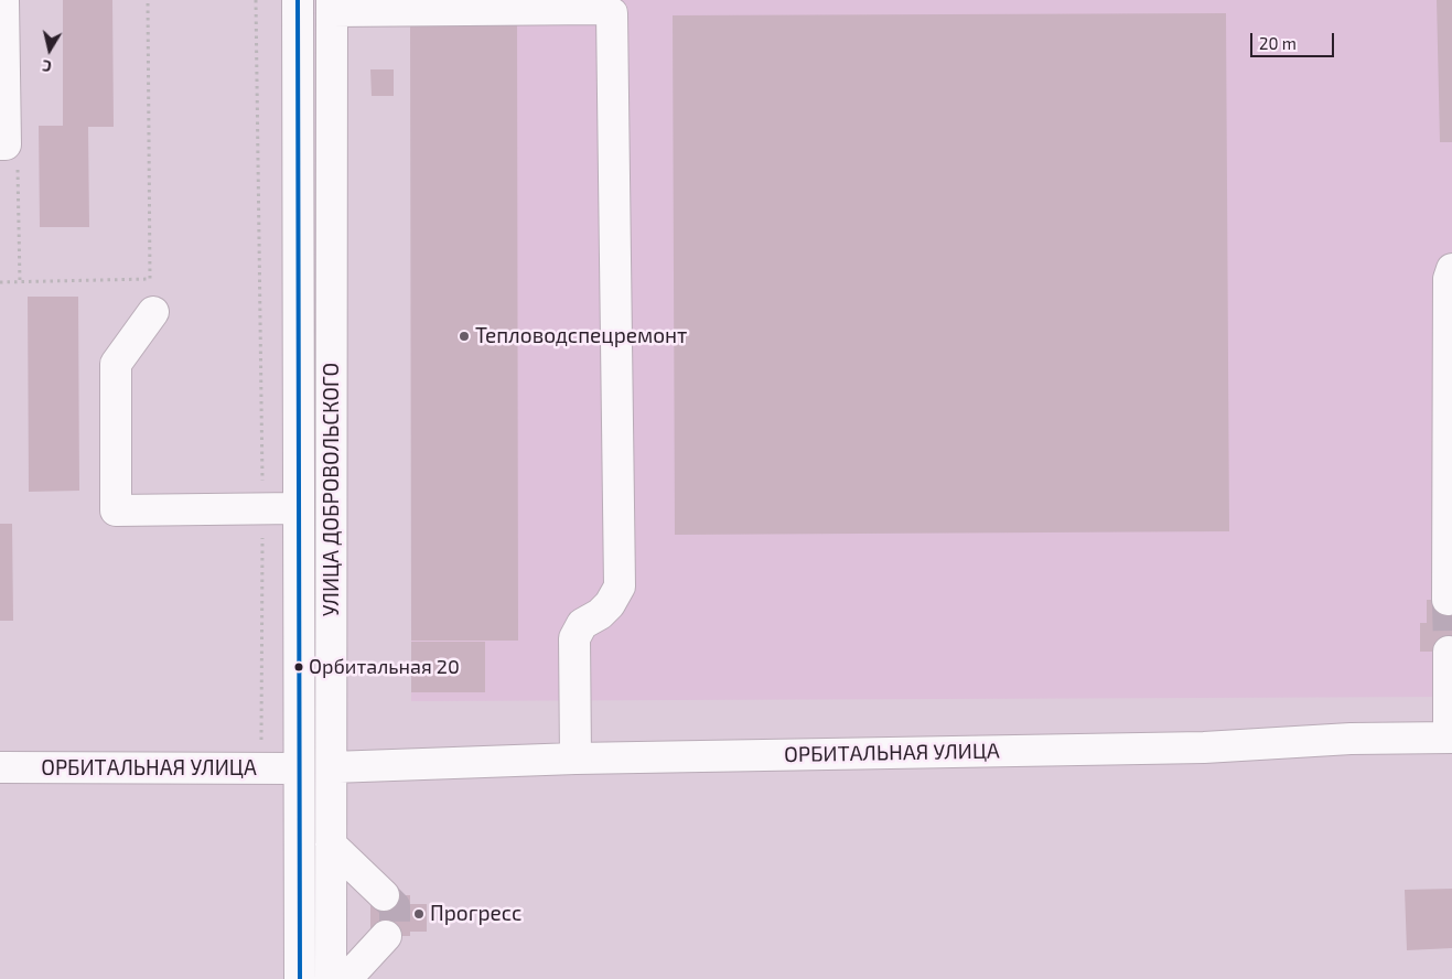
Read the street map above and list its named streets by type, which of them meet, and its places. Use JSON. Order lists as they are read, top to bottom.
{
  "streets": {
    "street": ["УЛИЦА ДОБРОВОЛЬСКОГО", "ОРБИТАЛЬНАЯ УЛИЦА"]
  },
  "crossings": [
    ["УЛИЦА ДОБРОВОЛЬСКОГО", "ОРБИТАЛЬНАЯ УЛИЦА"]
  ],
  "places": ["Тепловодспецремонт", "Орбитальная 20", "Прогресс"],
  "scale_bar": "20 m",
  "north": "bottom"
}
